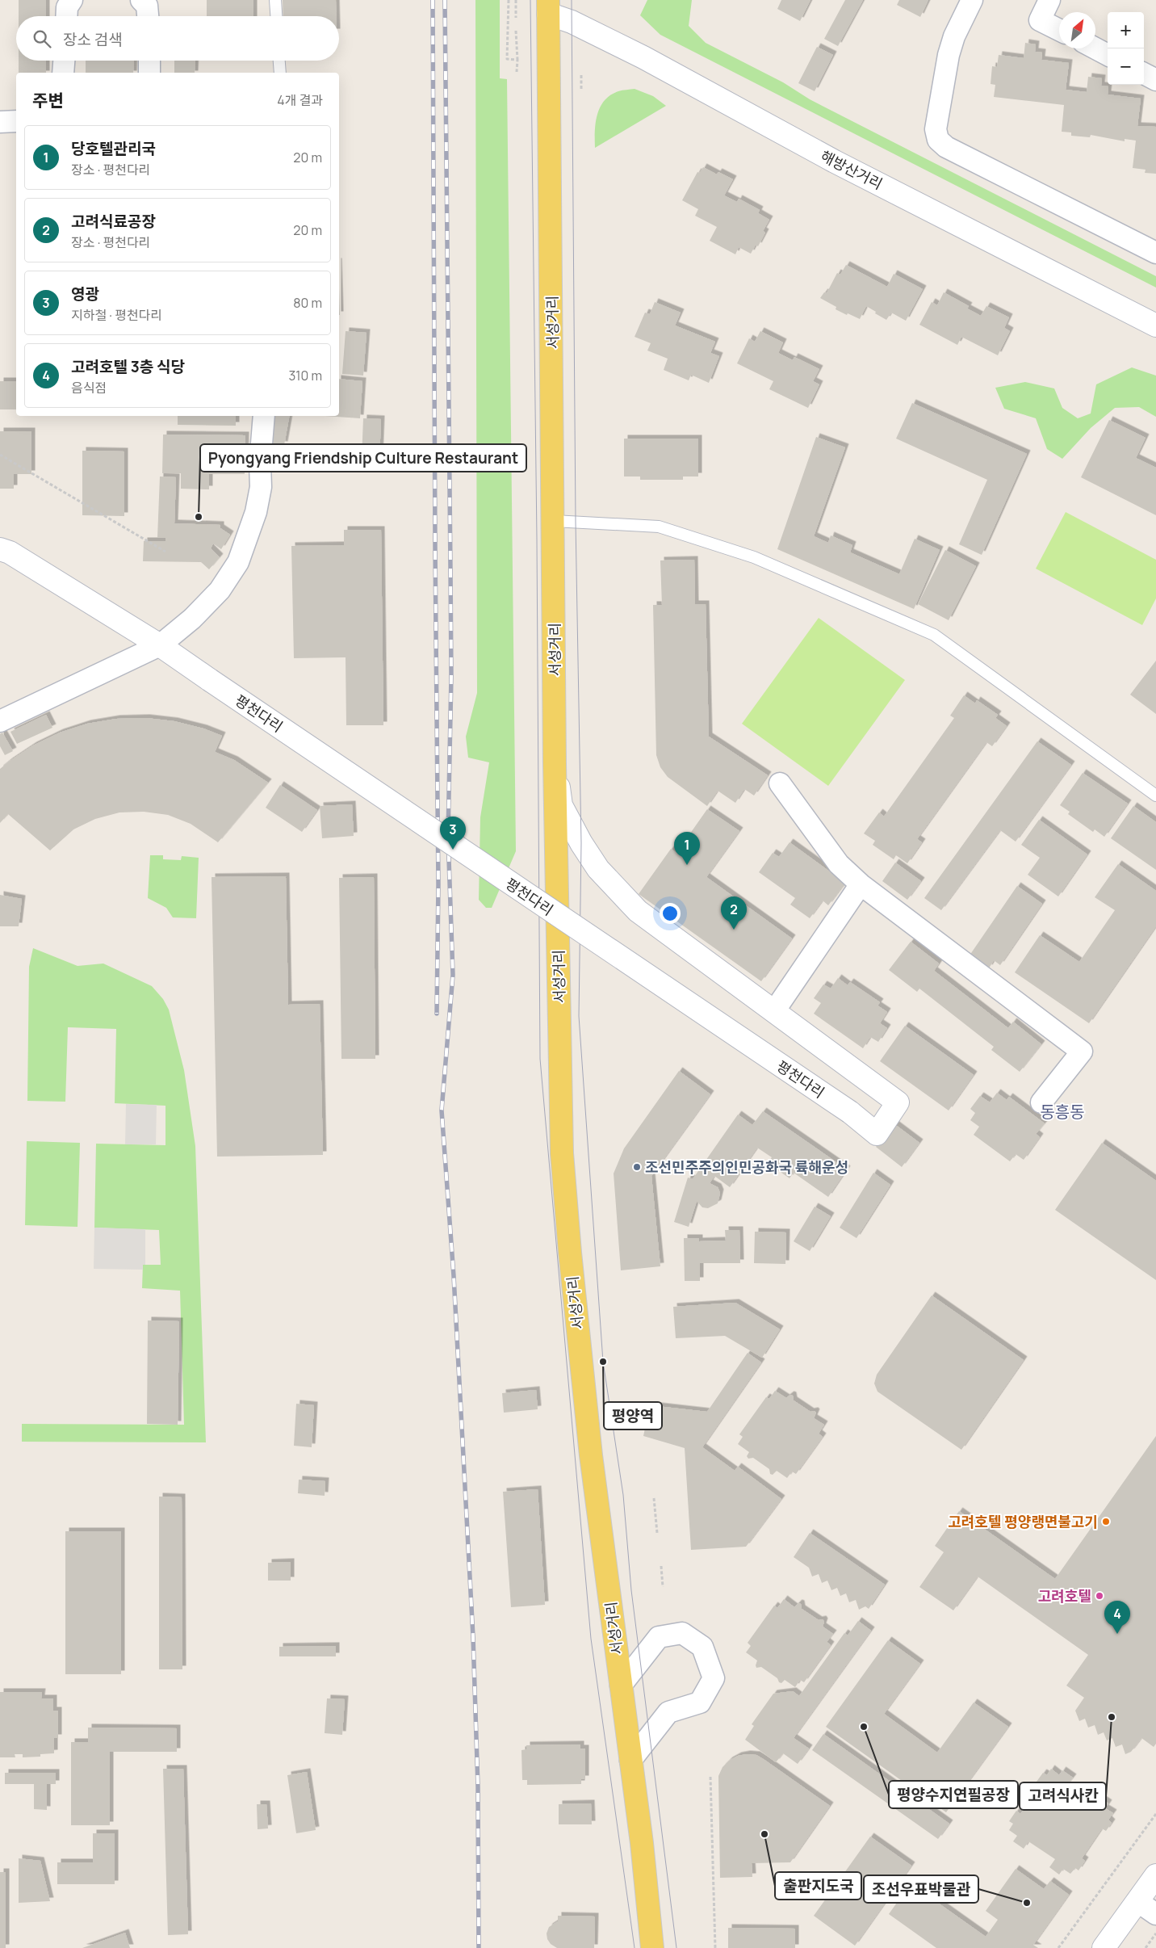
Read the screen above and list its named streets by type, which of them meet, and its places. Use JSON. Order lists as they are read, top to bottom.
{
  "streets": {
    "main road": ["서성거리"],
    "street": ["해방산거리", "평천다리"]
  },
  "crossings": [
    ["해방산거리", "서성거리"]
  ],
  "districts": ["동흥동"],
  "places": [
    "Pyongyang Friendship Culture Restaurant",
    "조선민주주의인민공화국 륙해운성",
    "평양역",
    "고려호텔 평양랭면불고기",
    "고려호텔",
    "고려식사칸",
    "평양수지연필공장",
    "출판지도국",
    "조선우표박물관"
  ],
  "north": "top right",
  "page": {
    "map_buttons": ["+", "−"],
    "search": "장소 검색",
    "heading": ["주변", "4개 결과"],
    "list": [
      {
        "mark": "1",
        "name": "당호텔관리국",
        "note": "장소 · 평천다리",
        "value": "20 m"
      },
      {
        "mark": "2",
        "name": "고려식료공장",
        "note": "장소 · 평천다리",
        "value": "20 m"
      },
      {
        "mark": "3",
        "name": "영광",
        "note": "지하철 · 평천다리",
        "value": "80 m"
      },
      {
        "mark": "4",
        "name": "고려호텔 3층 식당",
        "note": "음식점",
        "value": "310 m"
      }
    ],
    "pins": [
      "3",
      "1",
      "2",
      "4"
    ]
  }
}
